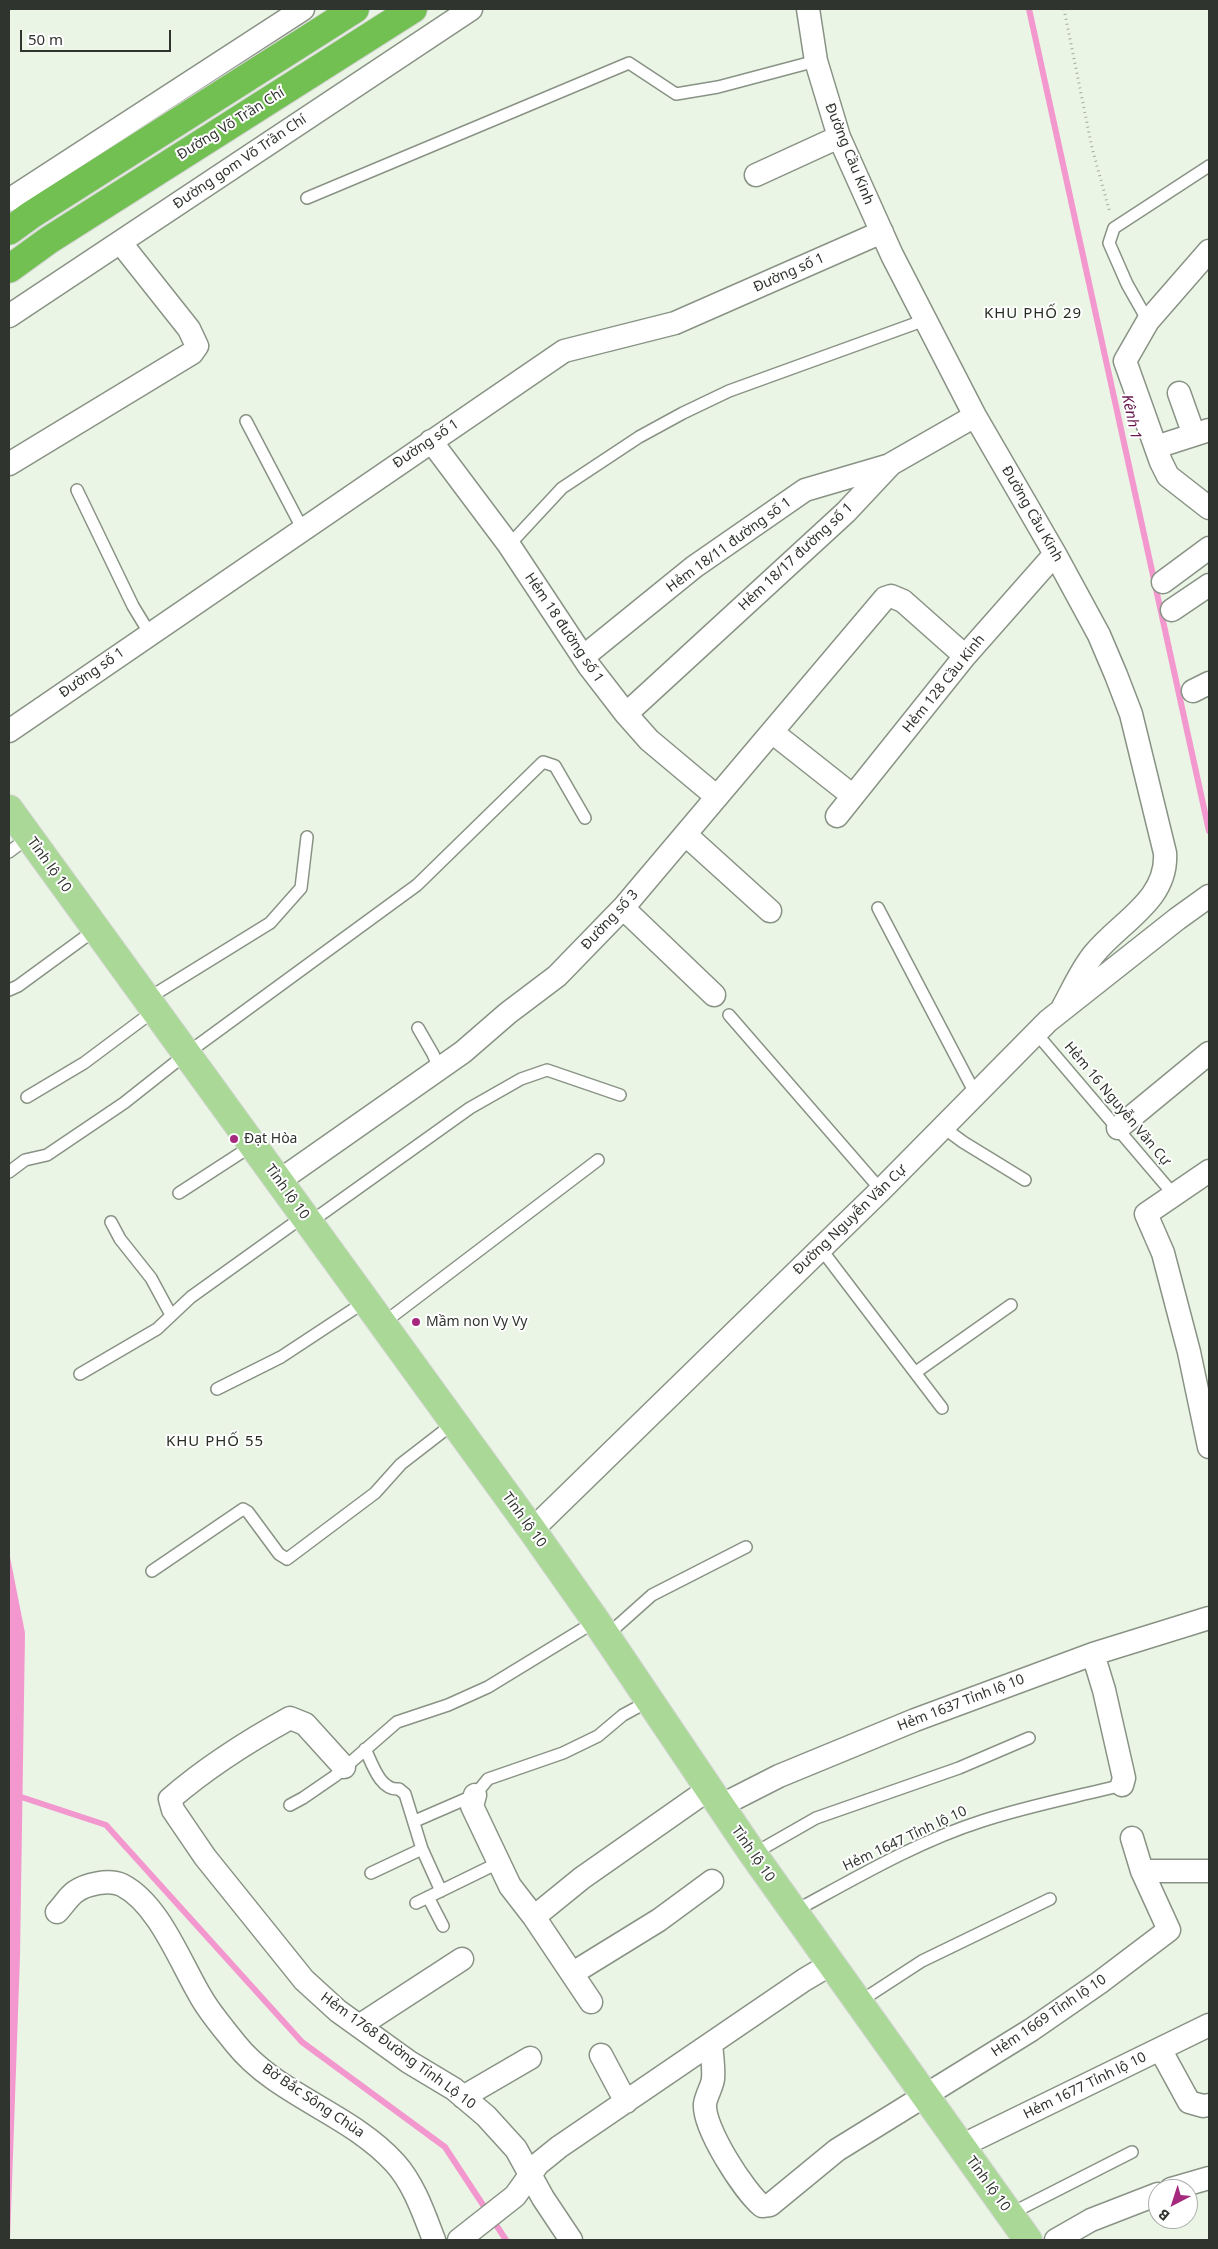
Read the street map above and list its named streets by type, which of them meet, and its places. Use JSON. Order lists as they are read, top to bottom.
{
  "streets": {
    "highway": ["Đường Võ Trần Chí"],
    "main road": ["Tỉnh lộ 10"],
    "street": [
      "Đường Cầu Kinh",
      "Đường gom Võ Trần Chí",
      "Đường số 1",
      "Hẻm 18/11 đường số 1",
      "Hẻm 18/17 đường số 1",
      "Hẻm 18 đường số 1",
      "Hẻm 128 Cầu Kinh",
      "Đường số 3",
      "Đường Nguyễn Văn Cự",
      "Hẻm 1637 Tỉnh lộ 10",
      "Hẻm 1669 Tỉnh lộ 10",
      "Hẻm 1768 Đường Tỉnh Lộ 10",
      "Hẻm 1677 Tỉnh lộ 10",
      "Bờ Bắc Sông Chùa"
    ],
    "lane": ["Hẻm 16 Nguyễn Văn Cự", "Hẻm 1647 Tỉnh lộ 10"]
  },
  "crossings": [
    ["Đường Cầu Kinh", "Đường số 1"],
    ["Đường Cầu Kinh", "Hẻm 18/17 đường số 1"],
    ["Đường Cầu Kinh", "Hẻm 128 Cầu Kinh"],
    ["Đường Cầu Kinh", "Đường Nguyễn Văn Cự"],
    ["Đường số 1", "Hẻm 18 đường số 1"],
    ["Hẻm 18/11 đường số 1", "Hẻm 18/17 đường số 1"],
    ["Hẻm 18/11 đường số 1", "Hẻm 18 đường số 1"],
    ["Hẻm 18/17 đường số 1", "Hẻm 18 đường số 1"],
    ["Hẻm 18 đường số 1", "Đường số 3"],
    ["Hẻm 128 Cầu Kinh", "Đường số 3"],
    ["Tỉnh lộ 10", "Đường số 3"],
    ["Tỉnh lộ 10", "Đường Nguyễn Văn Cự"],
    ["Tỉnh lộ 10", "Hẻm 1637 Tỉnh lộ 10"],
    ["Tỉnh lộ 10", "Hẻm 1647 Tỉnh lộ 10"],
    ["Tỉnh lộ 10", "Hẻm 1669 Tỉnh lộ 10"],
    ["Tỉnh lộ 10", "Hẻm 1677 Tỉnh lộ 10"],
    ["Hẻm 16 Nguyễn Văn Cự", "Đường Nguyễn Văn Cự"]
  ],
  "districts": ["KHU PHỐ 29", "KHU PHỐ 55"],
  "water": ["Kênh 1"],
  "places": ["Đạt Hòa", "Mầm non Vy Vy"],
  "scale_bar": "50 m",
  "north": "bottom left"
}
